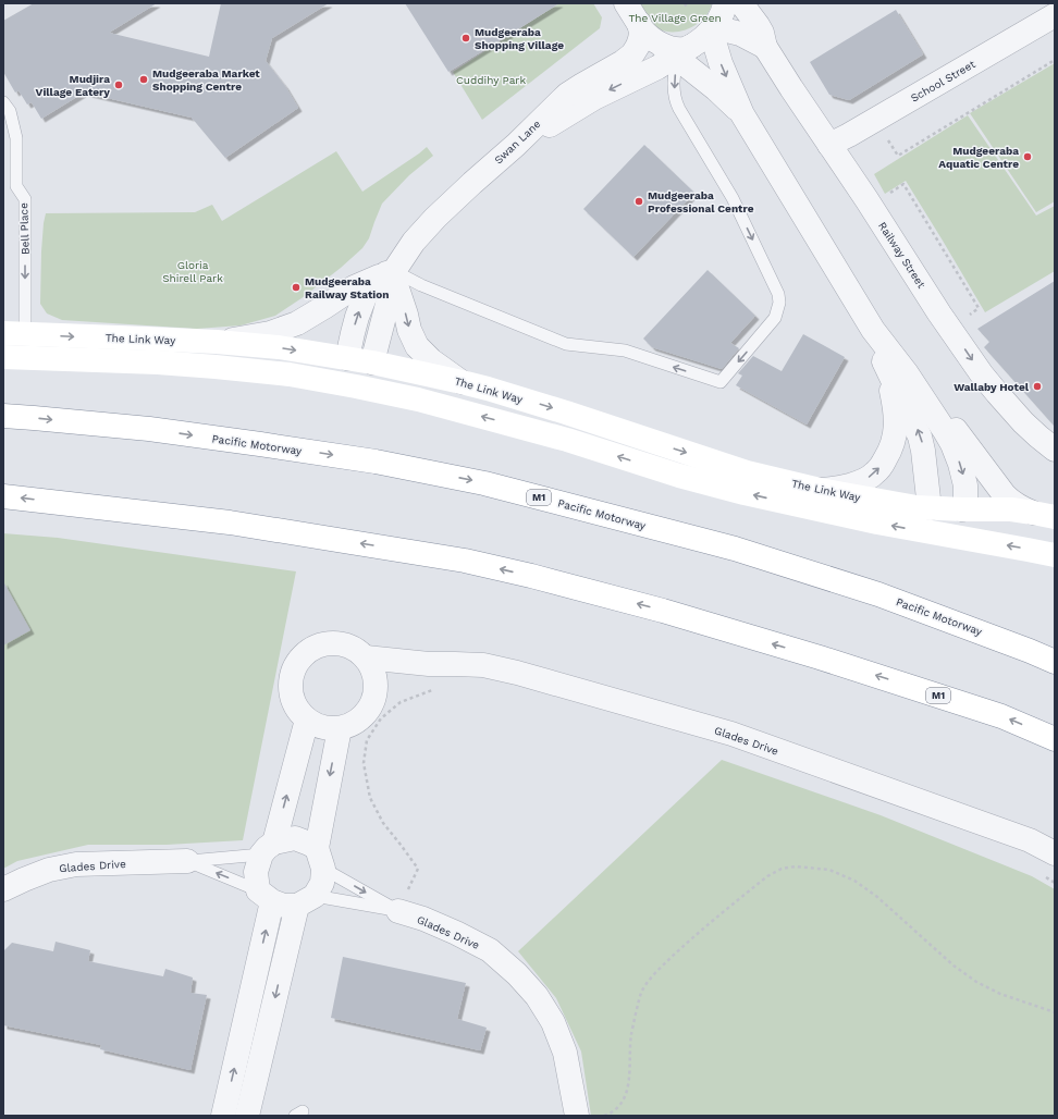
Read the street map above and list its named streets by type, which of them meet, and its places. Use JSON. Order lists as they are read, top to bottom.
{
  "streets": {
    "main road": ["The Link Way", "Pacific Motorway", "M1"],
    "street": [
      "School Street",
      "Swan Lane",
      "Railway Street",
      "Glades Drive"
    ],
    "lane": ["Bell Place"]
  },
  "crossings": [
    ["School Street", "Railway Street"],
    ["Swan Lane", "The Link Way"],
    ["Bell Place", "The Link Way"]
  ],
  "one_way": ["Bell Place"],
  "parks": ["The Village Green", "Cuddihy Park", "Gloria Shirell Park"],
  "places": [
    "Mudgeeraba Shopping Village",
    "Mudgeeraba Market Shopping Centre",
    "Mudjira Village Eatery",
    "Mudgeeraba Aquatic Centre",
    "Mudgeeraba Professional Centre",
    "Mudgeeraba Railway Station",
    "Wallaby Hotel"
  ]
}
